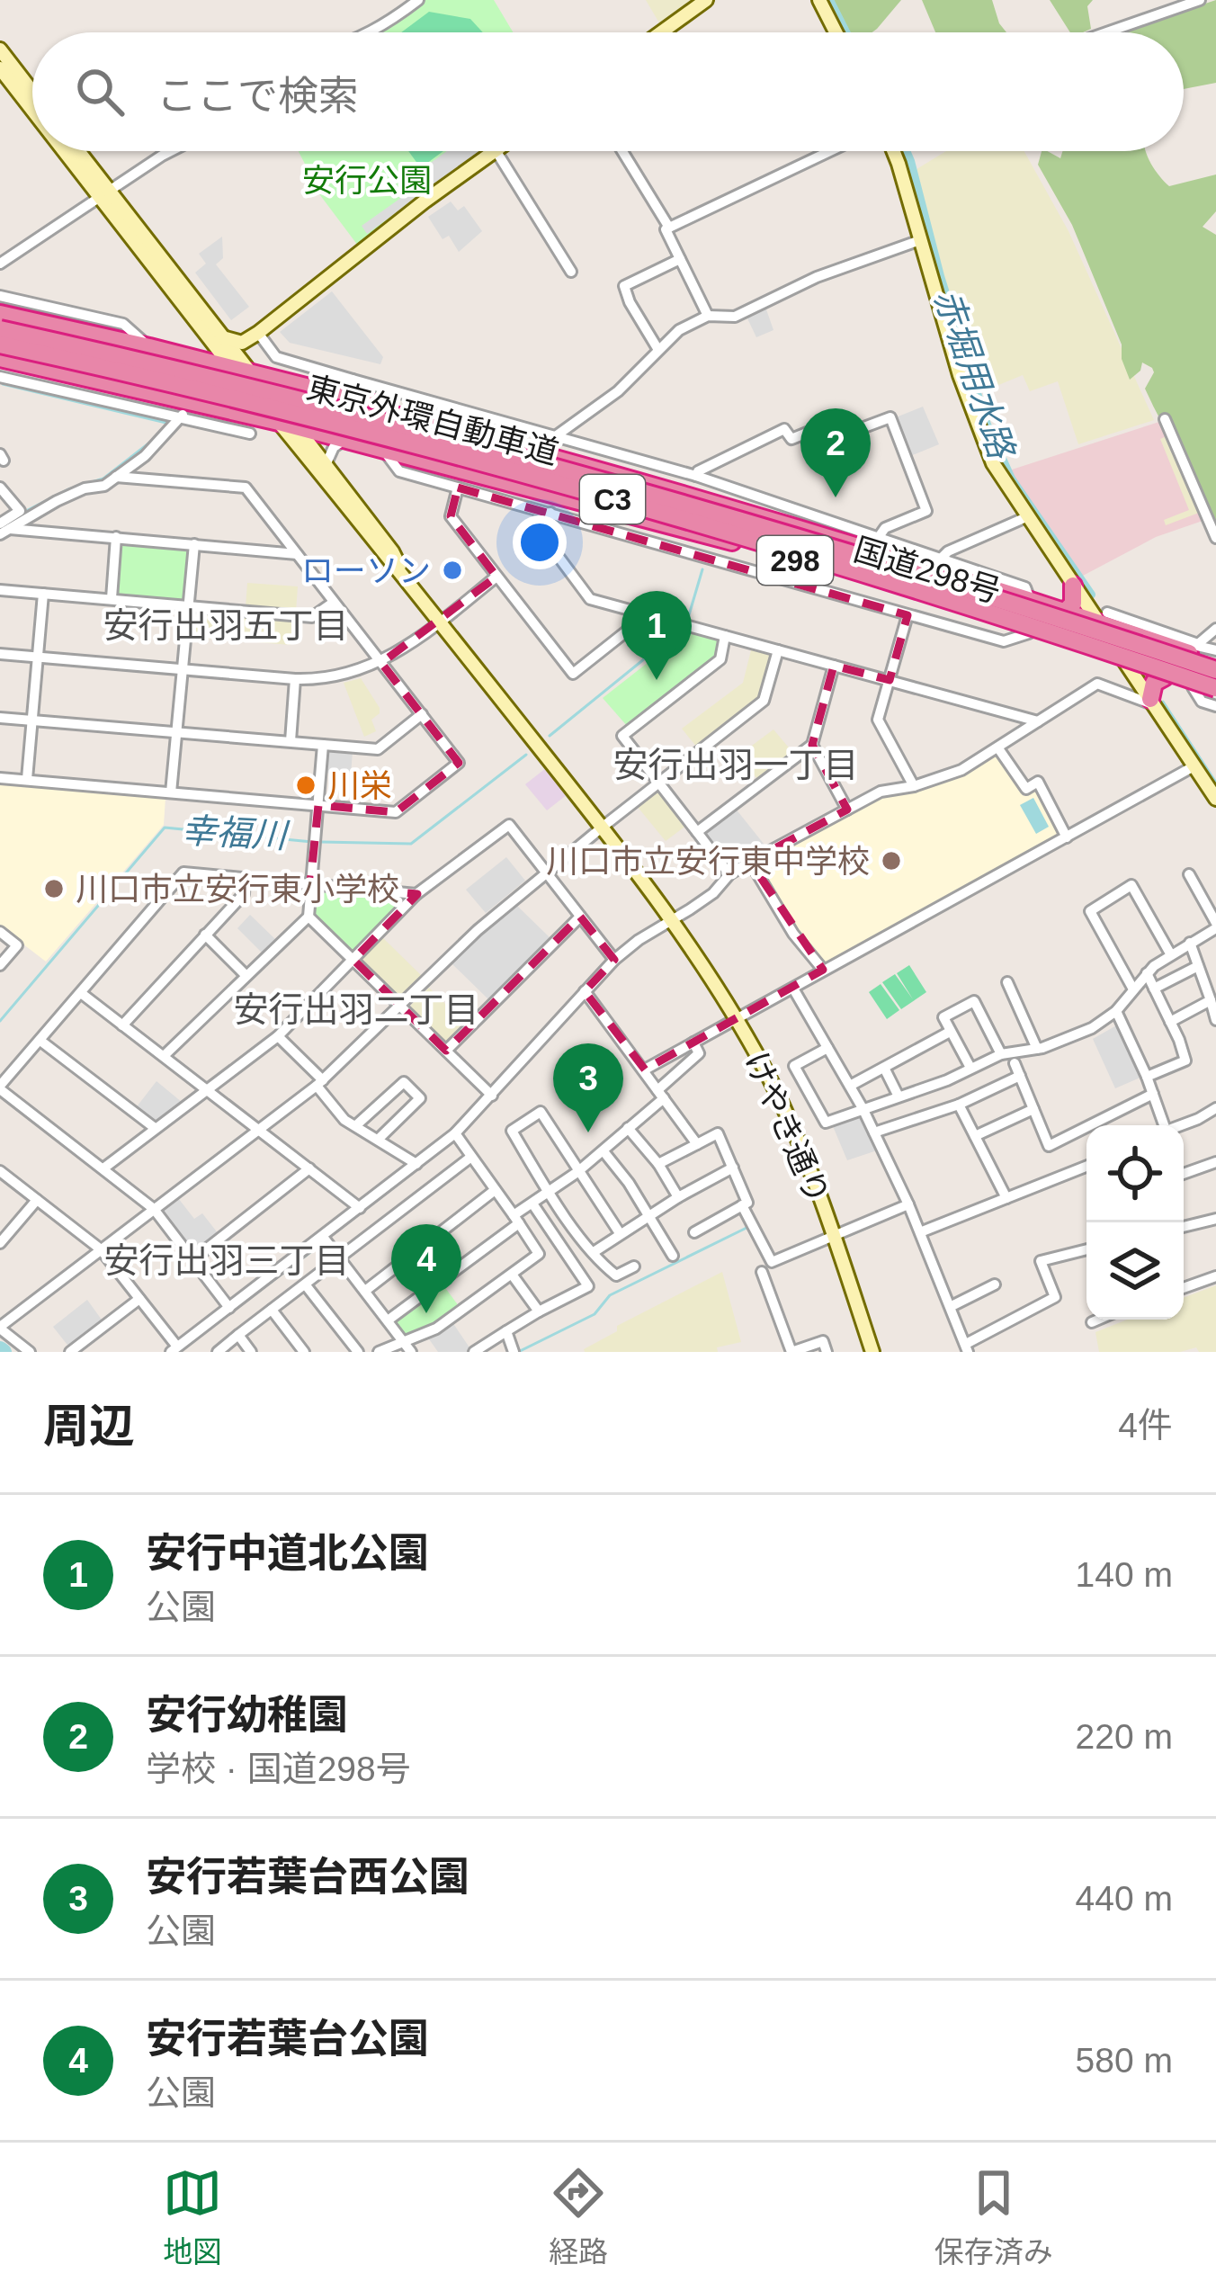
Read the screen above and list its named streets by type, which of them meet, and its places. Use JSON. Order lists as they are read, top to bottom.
{
  "streets": {
    "highway": [
      "東京外環自動車道",
      "C3",
      "298",
      "国道298号"
    ],
    "street": ["けやき通り"]
  },
  "crossings": [
    ["東京外環自動車道", "国道298号"]
  ],
  "districts": [
    "安行出羽五丁目",
    "安行出羽一丁目",
    "安行出羽二丁目",
    "安行出羽三丁目"
  ],
  "water": ["赤堀用水路", "幸福川"],
  "parks": ["安行公園"],
  "places": [
    "ローソン",
    "川栄",
    "川口市立安行東中学校",
    "川口市立安行東小学校"
  ],
  "page": {
    "search": "ここで検索",
    "pins": [
      "2",
      "1",
      "3",
      "4"
    ],
    "heading": ["周辺", "4件"],
    "list": [
      {
        "mark": "1",
        "name": "安行中道北公園",
        "note": "公園",
        "value": "140 m"
      },
      {
        "mark": "2",
        "name": "安行幼稚園",
        "note": "学校 · 国道298号",
        "value": "220 m"
      },
      {
        "mark": "3",
        "name": "安行若葉台西公園",
        "note": "公園",
        "value": "440 m"
      },
      {
        "mark": "4",
        "name": "安行若葉台公園",
        "note": "公園",
        "value": "580 m"
      }
    ],
    "nav": ["地図", "経路", "保存済み"]
  }
}
